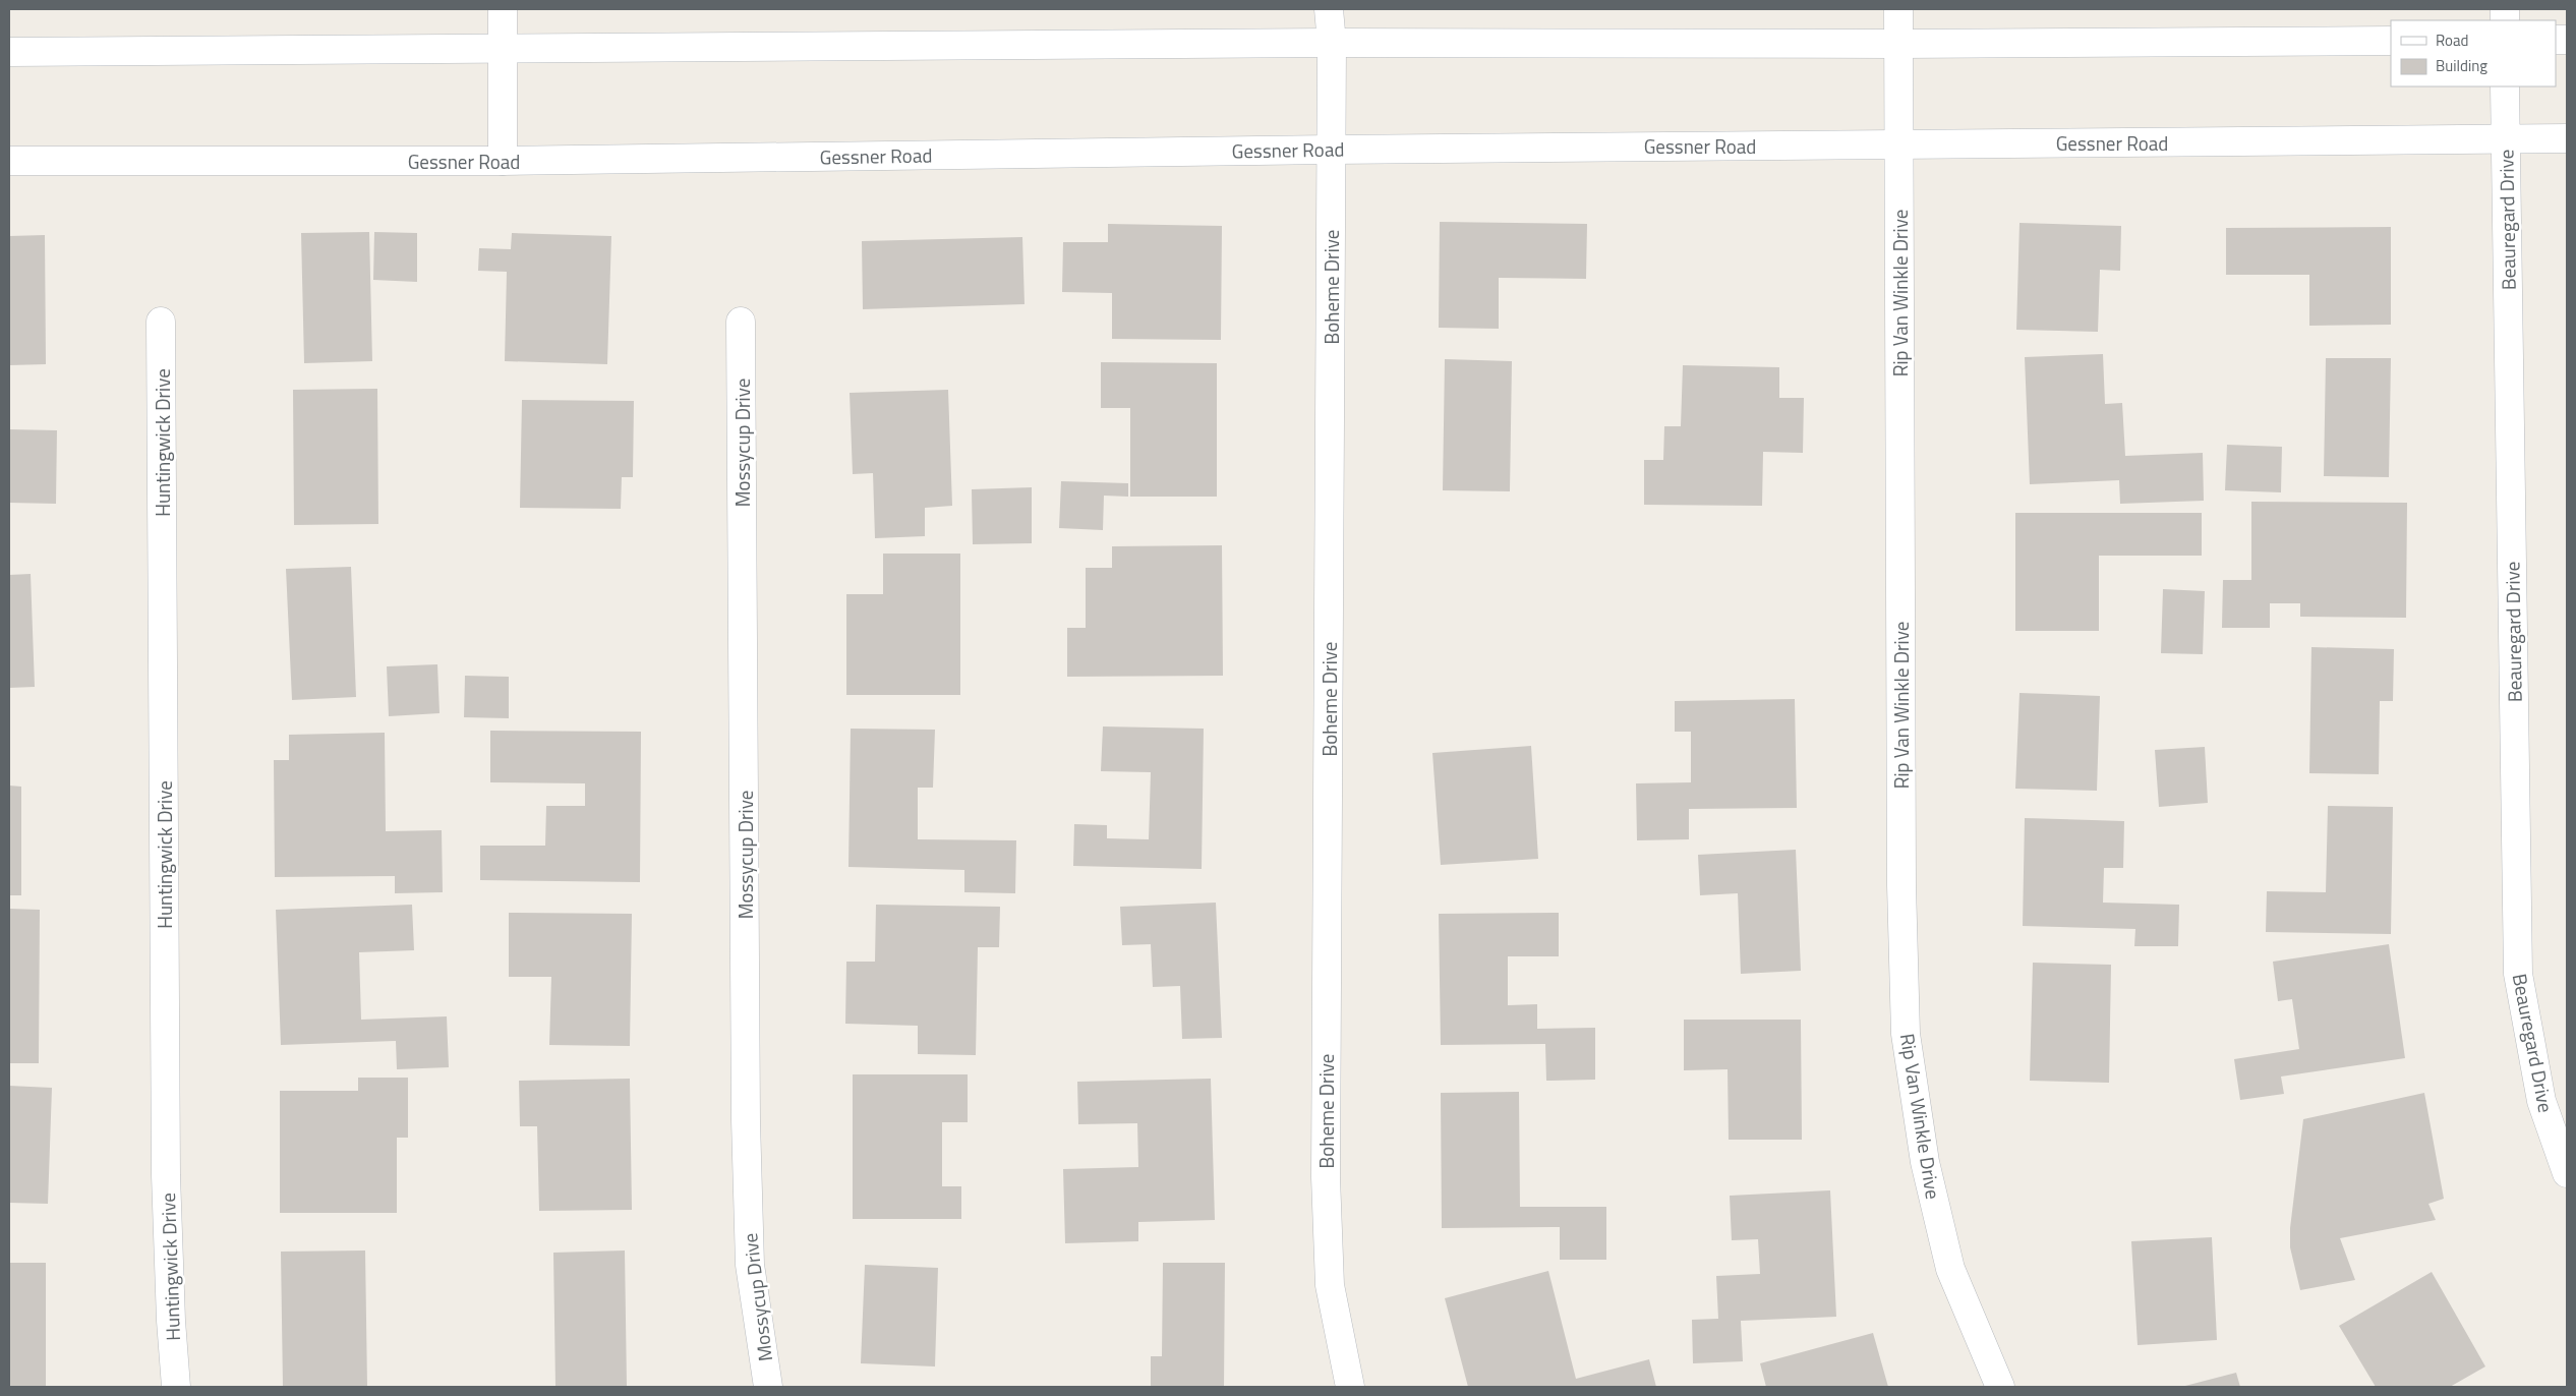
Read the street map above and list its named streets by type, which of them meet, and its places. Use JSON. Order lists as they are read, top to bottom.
{
  "streets": {
    "street": [
      "Gessner Road",
      "Beauregard Drive",
      "Boheme Drive",
      "Rip Van Winkle Drive",
      "Huntingwick Drive",
      "Mossycup Drive"
    ]
  },
  "crossings": [
    ["Gessner Road", "Beauregard Drive"],
    ["Gessner Road", "Boheme Drive"],
    ["Gessner Road", "Rip Van Winkle Drive"]
  ],
  "legend": ["Road", "Building"]
}
